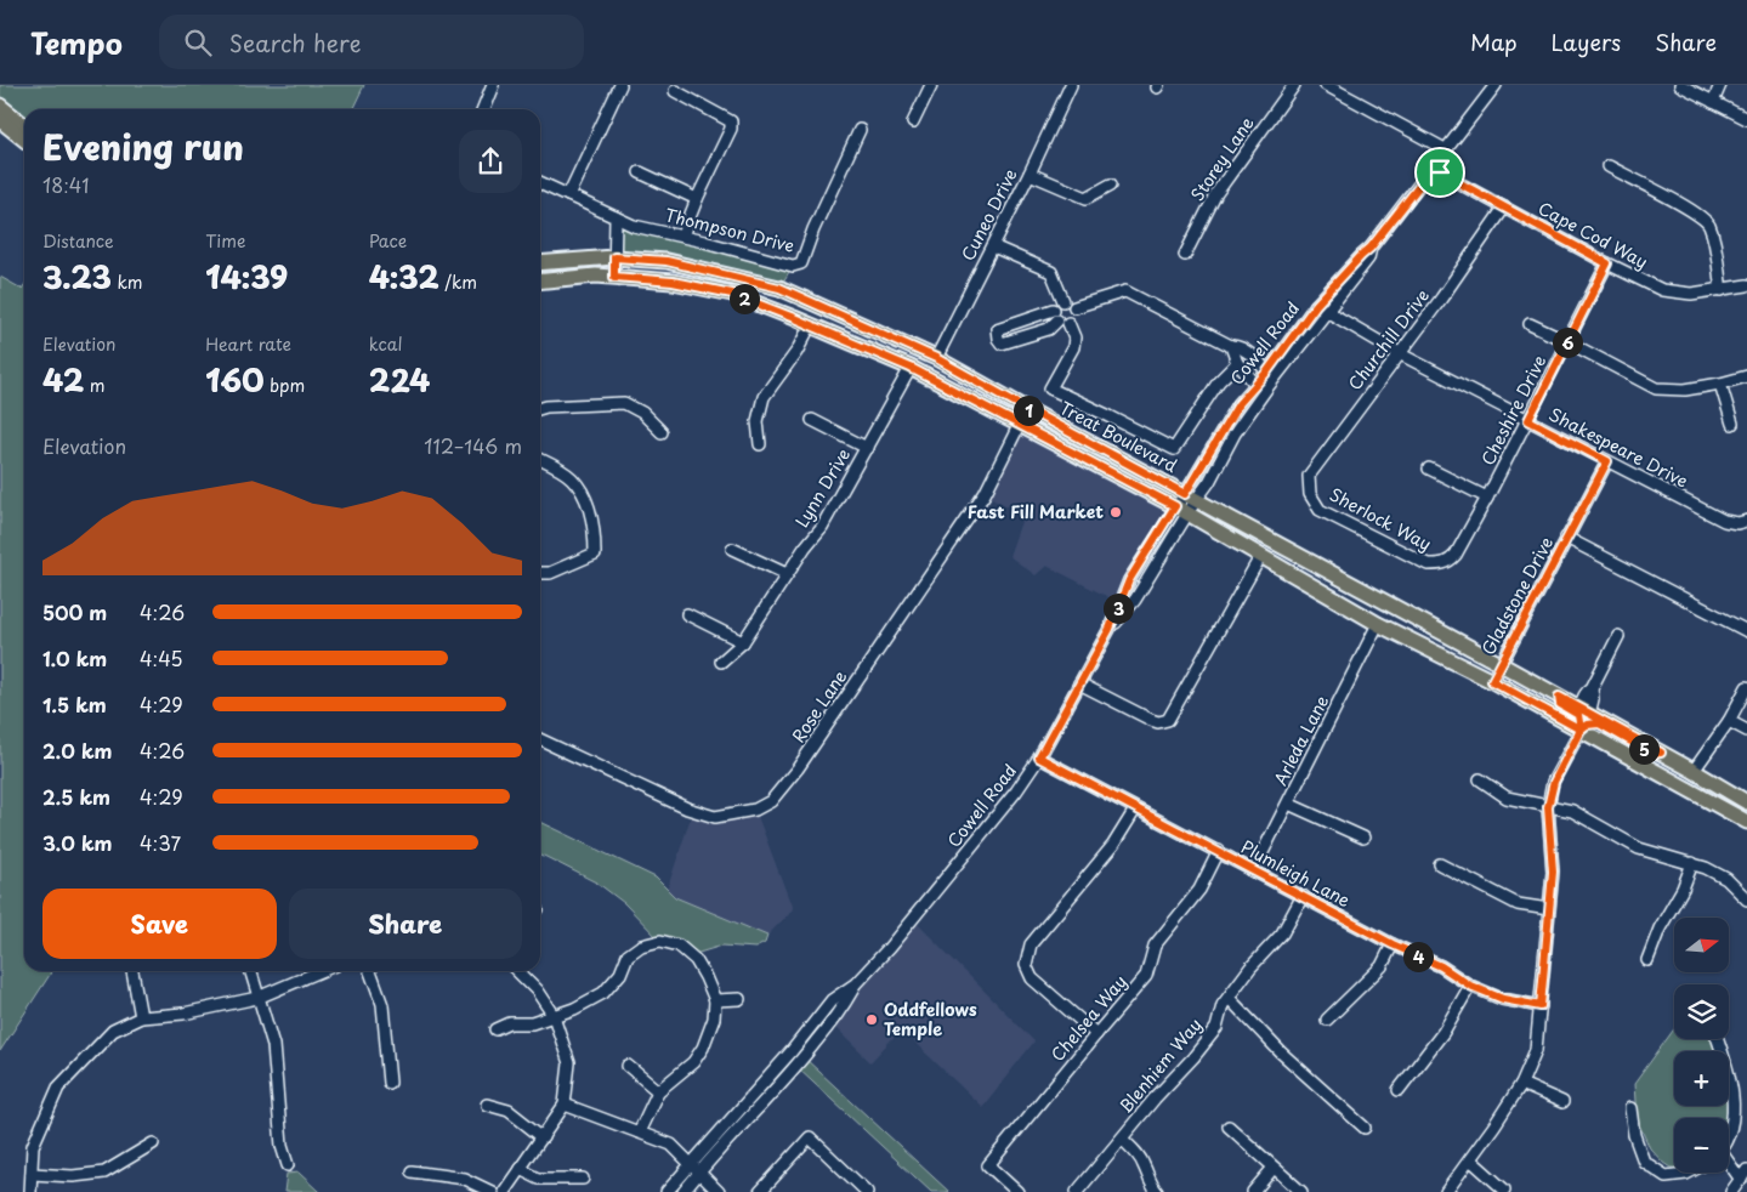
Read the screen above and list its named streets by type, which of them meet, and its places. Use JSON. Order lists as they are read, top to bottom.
{
  "streets": {
    "main road": ["Treat Boulevard"],
    "street": [
      "Storey Lane",
      "Cuneo Drive",
      "Thompson Drive",
      "Cape Cod Way",
      "Churchill Drive",
      "Cowell Road",
      "Cheshire Drive",
      "Shakespeare Drive",
      "Lynn Drive",
      "Sherlock Way",
      "Gladstone Drive",
      "Rose Lane",
      "Arleda Lane",
      "Plumleigh Lane",
      "Chelsea Way",
      "Blenhiem Way"
    ]
  },
  "crossings": [
    ["Cuneo Drive", "Treat Boulevard"],
    ["Cape Cod Way", "Churchill Drive"],
    ["Cape Cod Way", "Cowell Road"],
    ["Cape Cod Way", "Cheshire Drive"],
    ["Churchill Drive", "Shakespeare Drive"],
    ["Churchill Drive", "Sherlock Way"],
    ["Cowell Road", "Treat Boulevard"],
    ["Cowell Road", "Shakespeare Drive"],
    ["Cowell Road", "Plumleigh Lane"],
    ["Cheshire Drive", "Shakespeare Drive"],
    ["Cheshire Drive", "Sherlock Way"],
    ["Treat Boulevard", "Lynn Drive"],
    ["Treat Boulevard", "Gladstone Drive"],
    ["Treat Boulevard", "Rose Lane"],
    ["Treat Boulevard", "Arleda Lane"],
    ["Shakespeare Drive", "Gladstone Drive"],
    ["Arleda Lane", "Plumleigh Lane"],
    ["Plumleigh Lane", "Chelsea Way"],
    ["Plumleigh Lane", "Blenhiem Way"]
  ],
  "places": ["Fast Fill Market", "Oddfellows Temple"],
  "north": "right",
  "page": {
    "header": "Tempo",
    "search": "Search here",
    "nav": ["Map", "Layers", "Share"],
    "heading": ["Evening run", "18:41"],
    "stats": [
      ["Distance", "3.23 km"],
      ["Time", "14:39"],
      ["Pace", "4:32 /km"],
      ["Elevation", "42 m"],
      ["Heart rate", "160 bpm"],
      ["kcal", "224"]
    ],
    "pins": [
      "2",
      "6",
      "1",
      "3",
      "5",
      "4"
    ],
    "chart": ["Elevation", "112–146 m"],
    "list": [
      {
        "name": "500 m",
        "note": "4:26"
      },
      {
        "name": "1.0 km",
        "note": "4:45"
      },
      {
        "name": "1.5 km",
        "note": "4:29"
      },
      {
        "name": "2.0 km",
        "note": "4:26"
      },
      {
        "name": "2.5 km",
        "note": "4:29"
      },
      {
        "name": "3.0 km",
        "note": "4:37"
      }
    ],
    "buttons": ["Save", "Share"],
    "map_buttons": ["+", "−"]
  }
}
